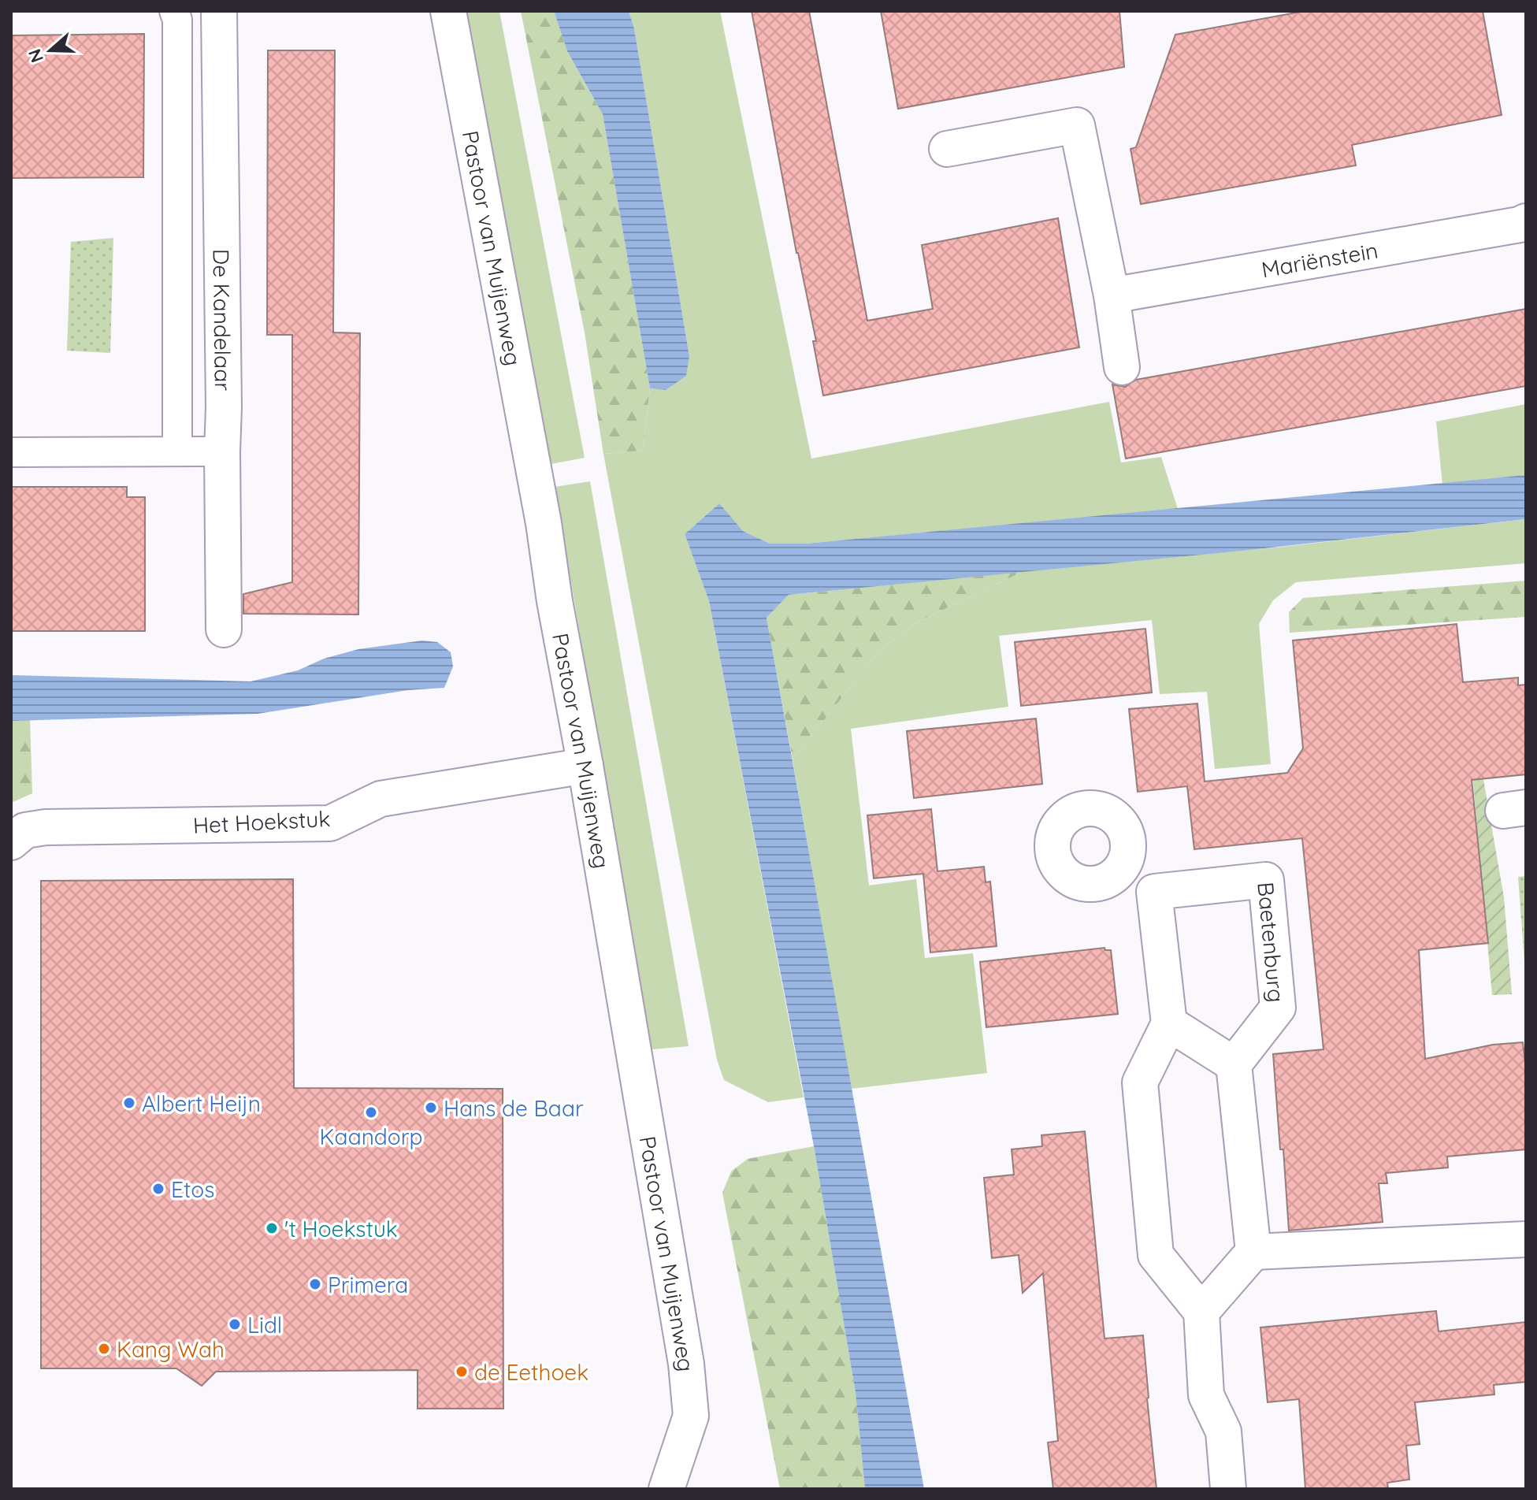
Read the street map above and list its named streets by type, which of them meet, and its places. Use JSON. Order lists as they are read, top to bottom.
{
  "streets": {
    "street": [
      "Pastoor van Muijenweg",
      "Mariënstein",
      "De Kandelaar",
      "Het Hoekstuk",
      "Baetenburg"
    ]
  },
  "crossings": [
    ["Pastoor van Muijenweg", "Het Hoekstuk"]
  ],
  "places": [
    "Albert Heijn",
    "Hans de Baar",
    "Kaandorp",
    "Etos",
    "'t Hoekstuk",
    "Primera",
    "Lidl",
    "Kang Wah",
    "de Eethoek"
  ],
  "north": "left"
}
